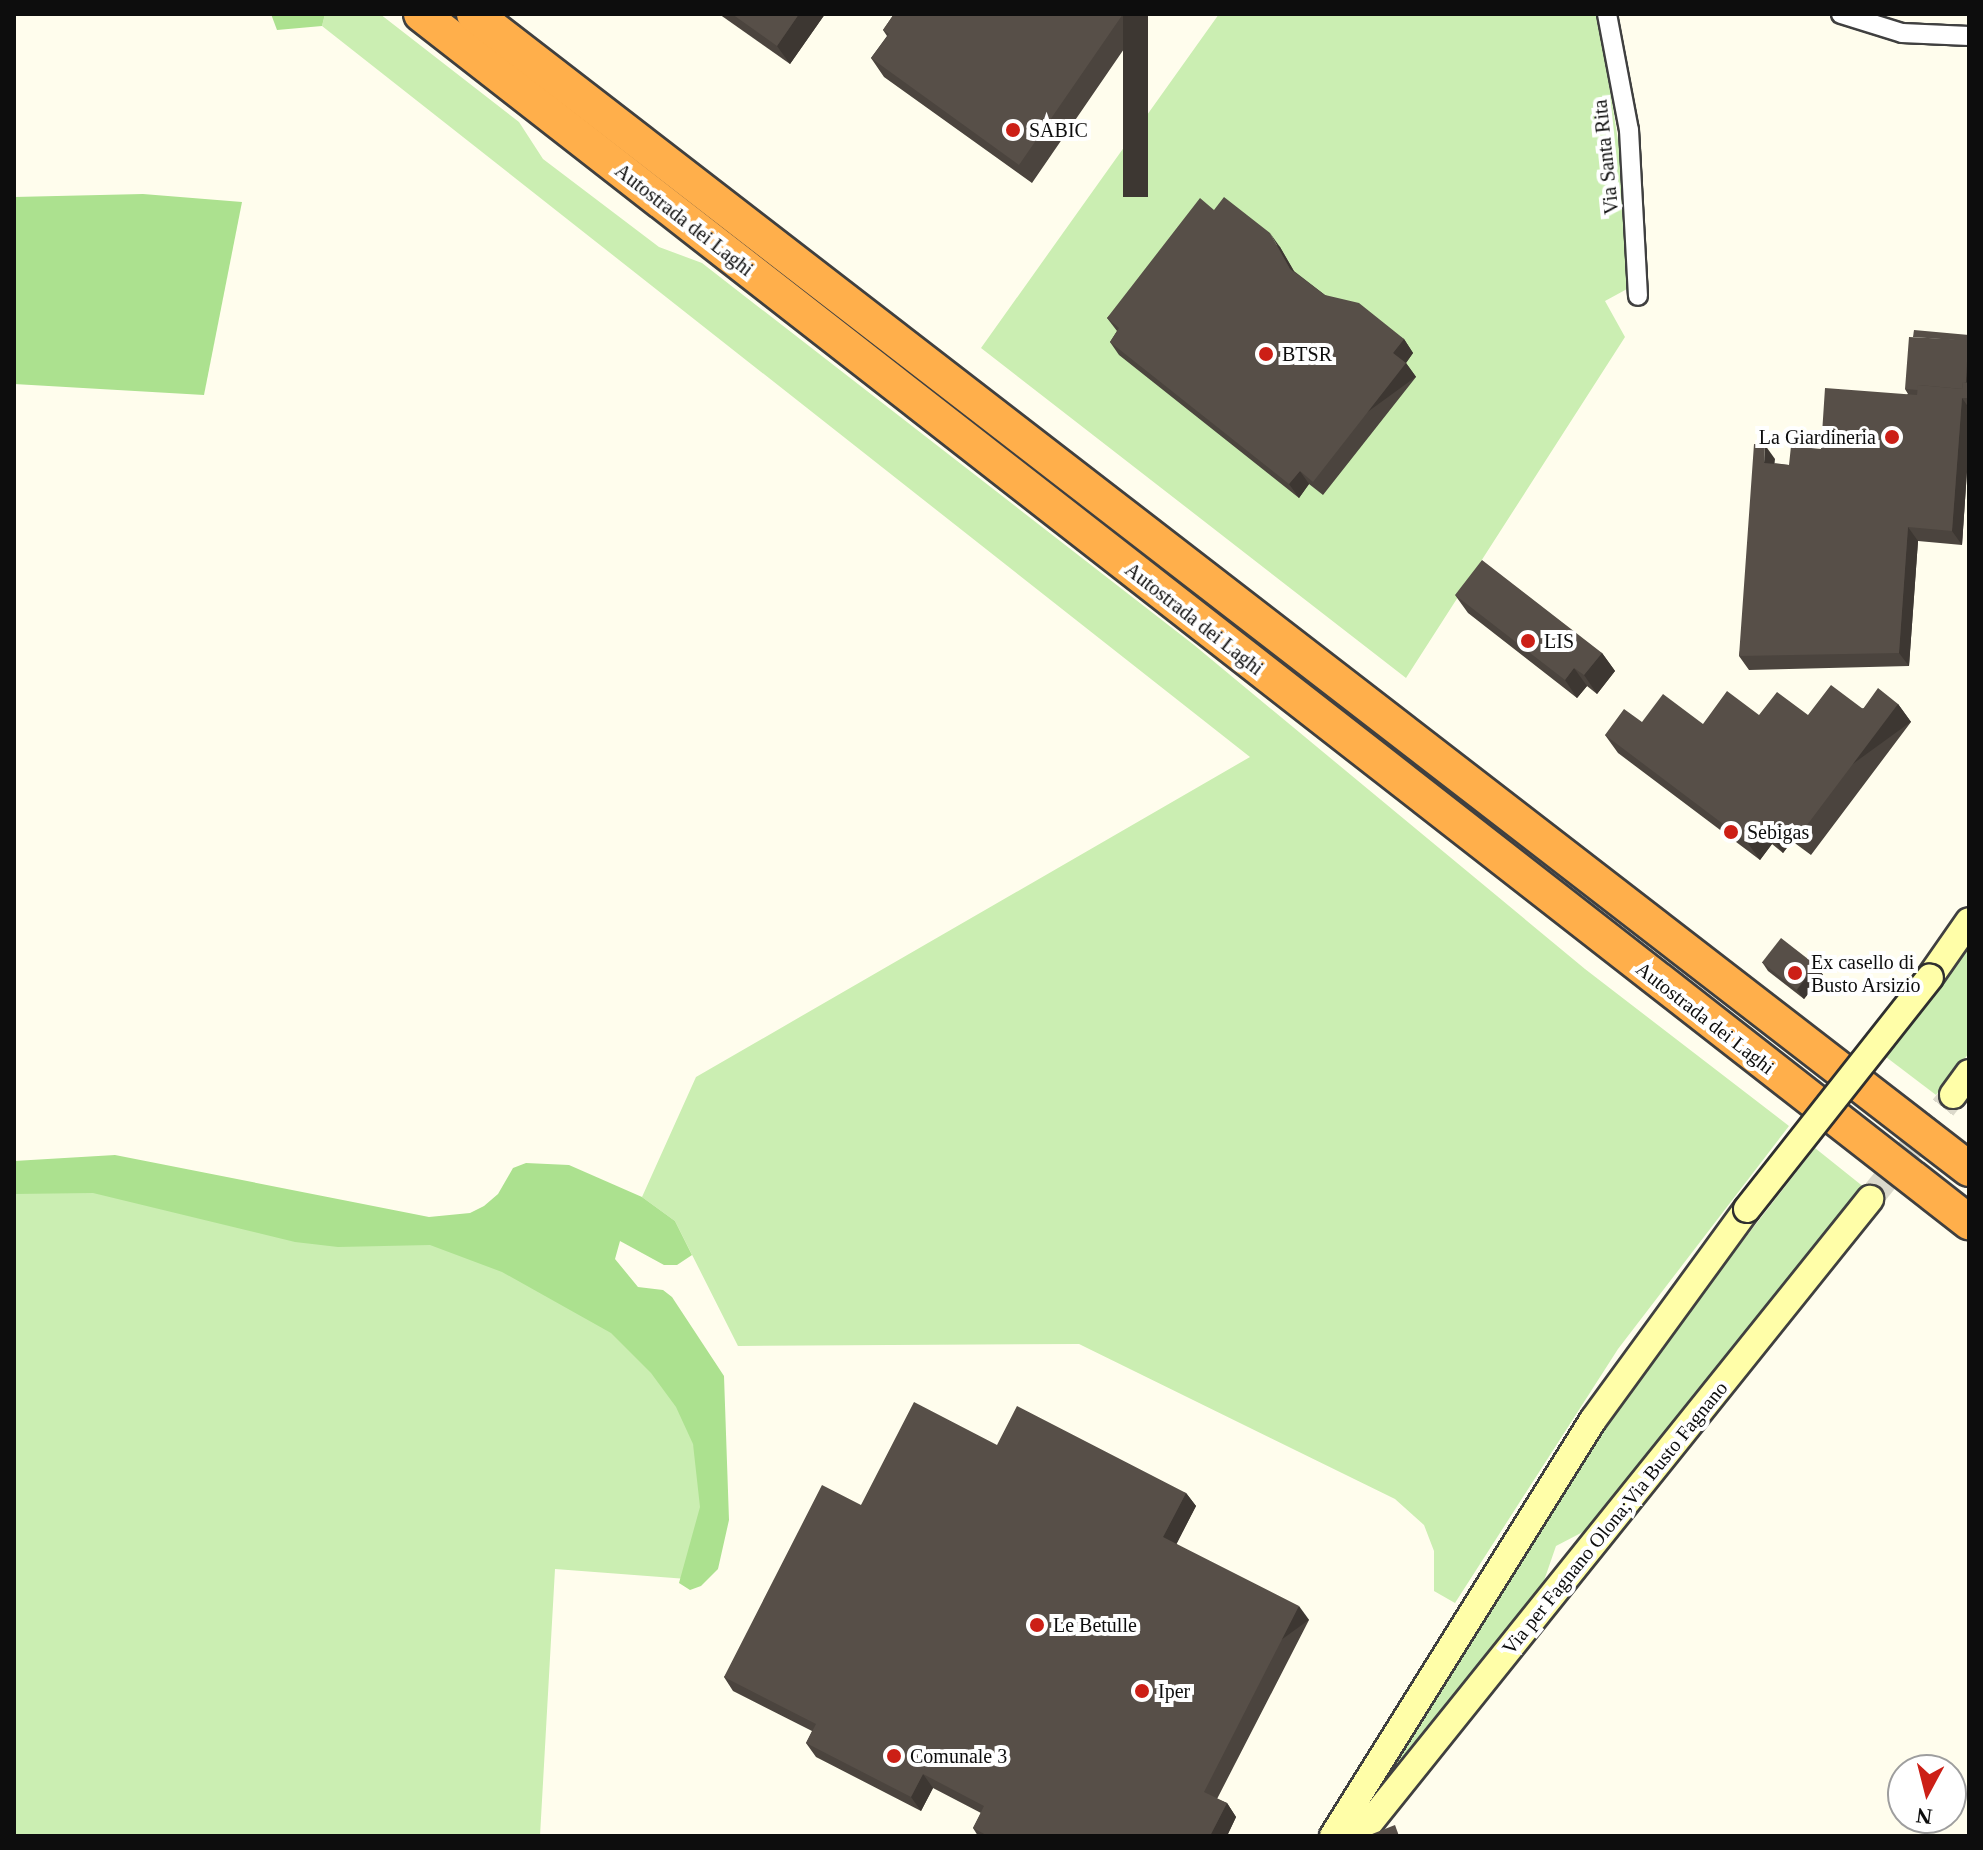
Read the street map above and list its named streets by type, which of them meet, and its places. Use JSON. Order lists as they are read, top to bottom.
{
  "streets": {
    "highway": ["Autostrada dei Laghi"],
    "main road": ["Via per Fagnano Olona;Via Busto Fagnano"],
    "street": ["Via Santa Rita"]
  },
  "places": [
    "SABIC",
    "BTSR",
    "La Giardineria",
    "LIS",
    "Sebigas",
    "Ex casello di Busto Arsizio",
    "Le Betulle",
    "Iper",
    "Comunale 3"
  ],
  "north": "bottom"
}
